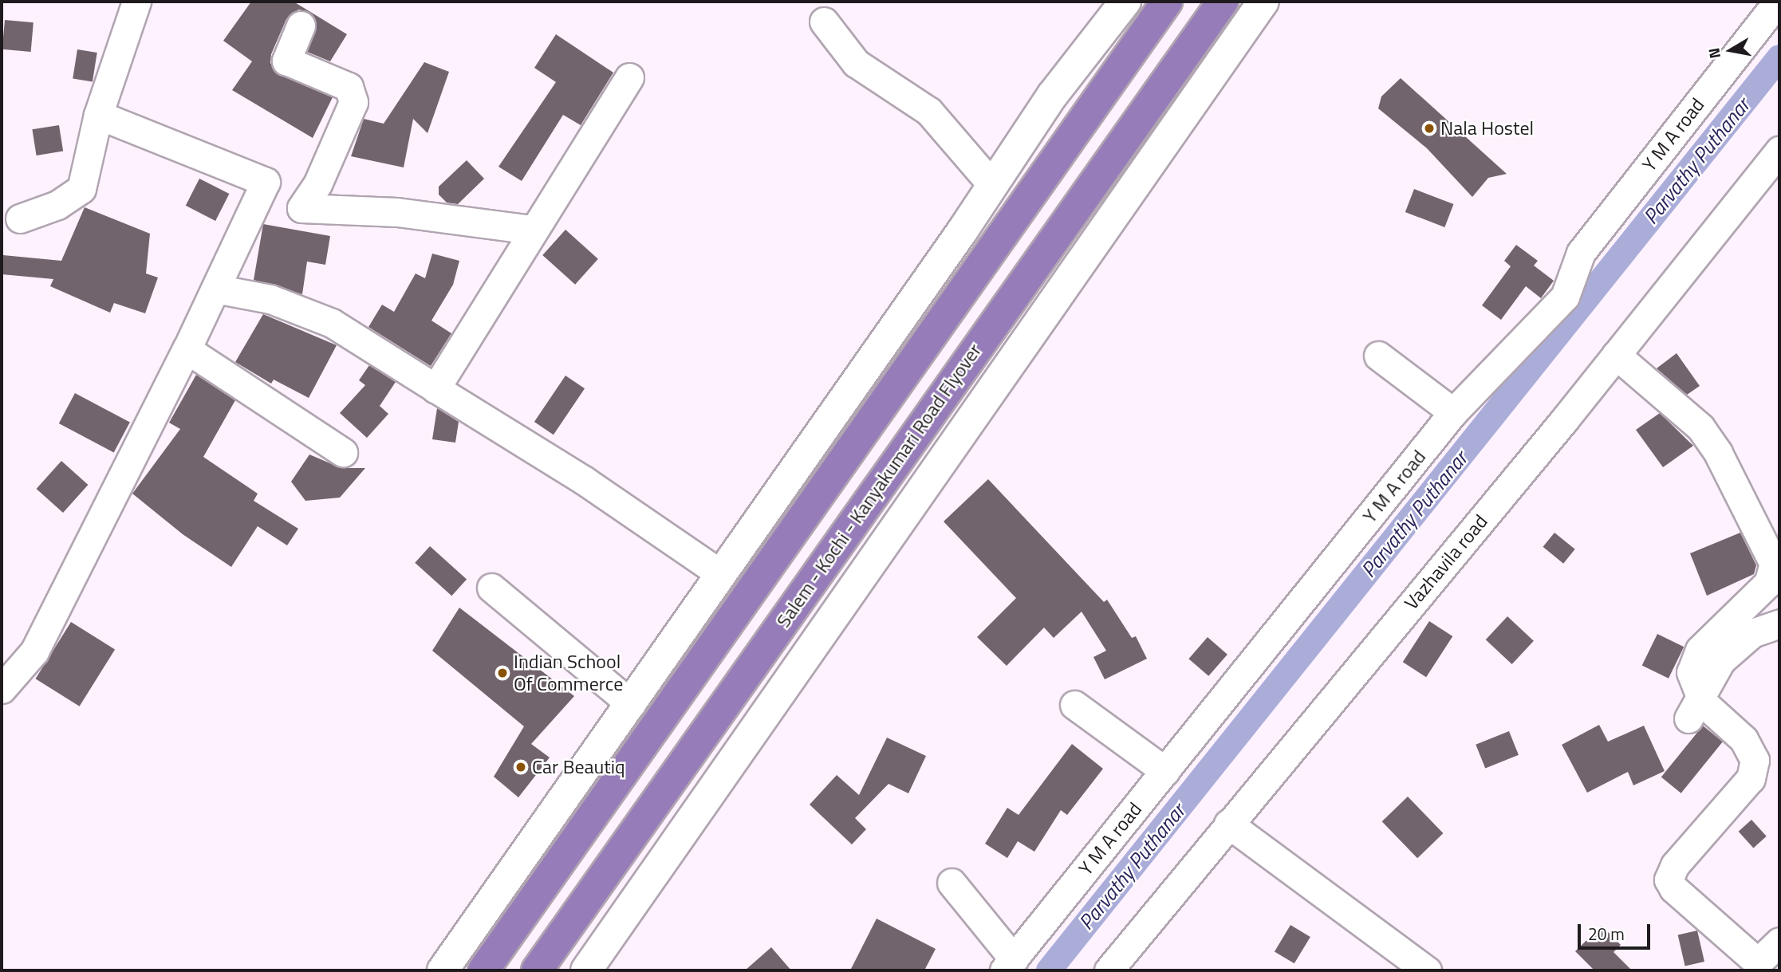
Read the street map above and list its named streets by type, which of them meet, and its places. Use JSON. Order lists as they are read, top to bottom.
{
  "streets": {
    "highway": ["Salem - Kochi - Kanyakumari Road Flyover"],
    "street": ["Y M A road", "Vazhavila road"]
  },
  "water": ["Parvathy Puthanar"],
  "places": ["Nala Hostel", "Indian School Of Commerce", "Car Beautiq"],
  "scale_bar": "20 m",
  "north": "left"
}
